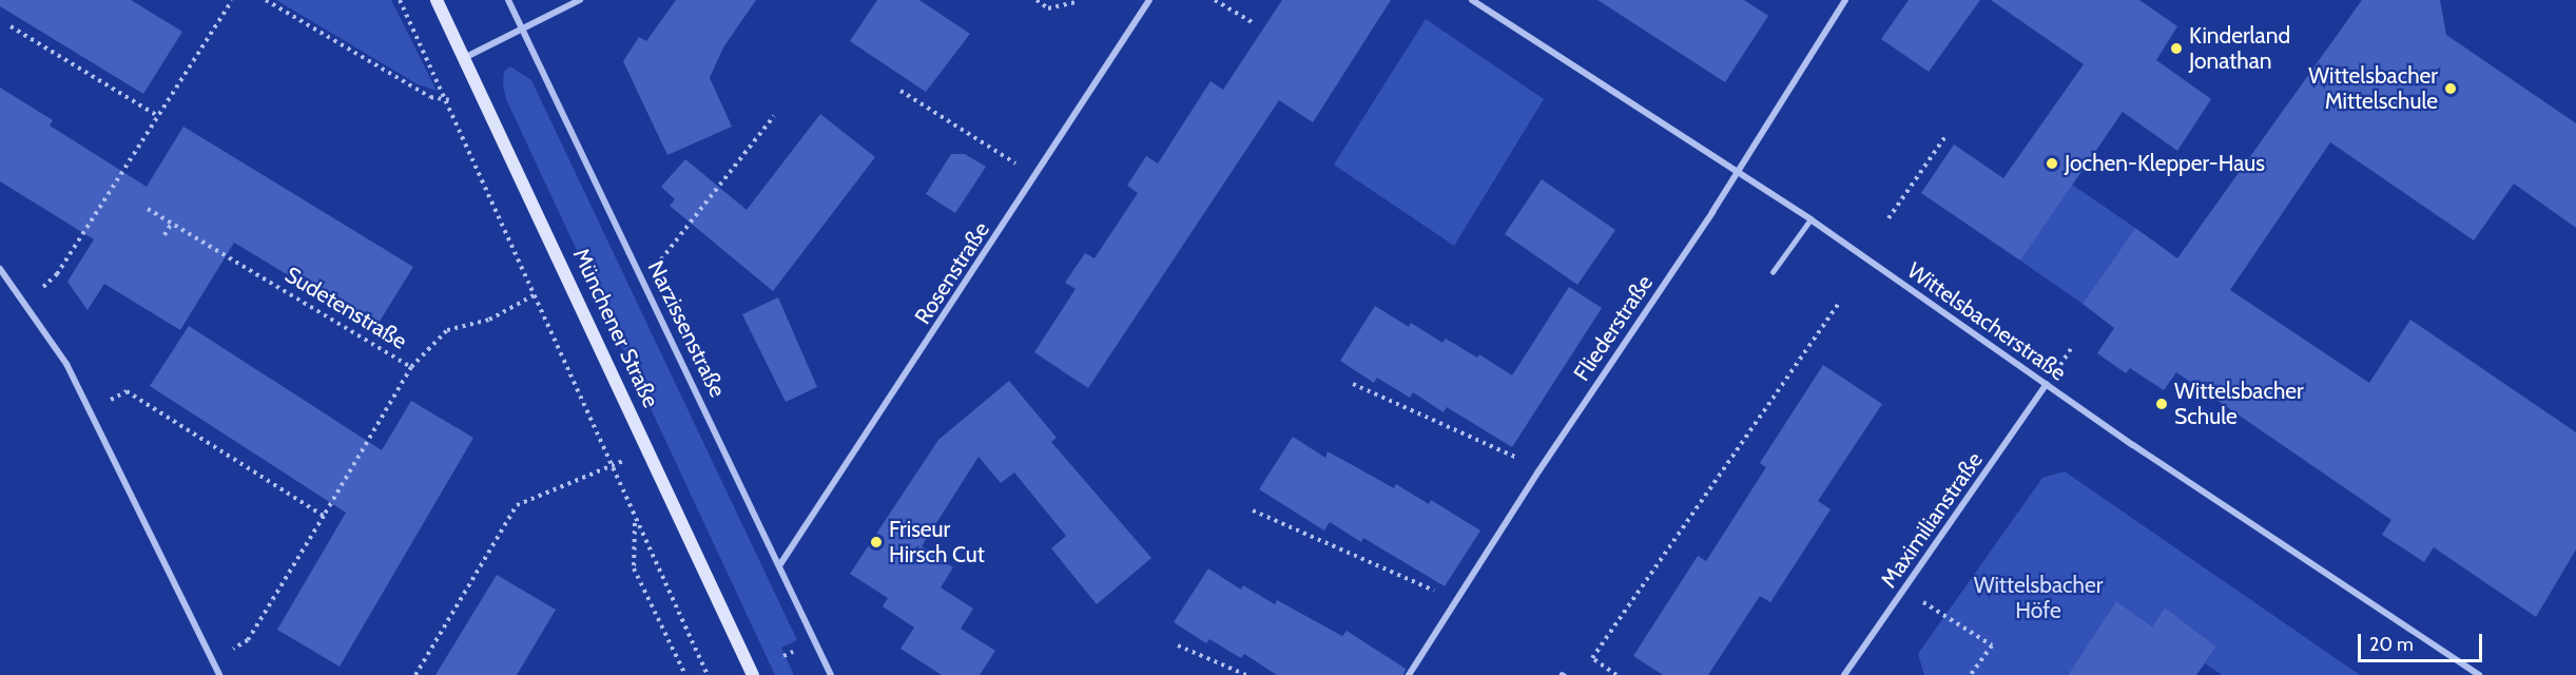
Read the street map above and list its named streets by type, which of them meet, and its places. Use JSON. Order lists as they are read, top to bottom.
{
  "streets": {
    "street": [
      "Rosenstraße",
      "Wittelsbacherstraße",
      "Münchener Straße",
      "Fliederstraße",
      "Narzissenstraße",
      "Maximilianstraße"
    ],
    "path": ["Sudetenstraße"]
  },
  "crossings": [
    ["Rosenstraße", "Narzissenstraße"],
    ["Wittelsbacherstraße", "Fliederstraße"],
    ["Wittelsbacherstraße", "Maximilianstraße"]
  ],
  "parks": ["Wittelsbacher Höfe"],
  "places": [
    "Kinderland Jonathan",
    "Wittelsbacher Mittelschule",
    "Jochen-Klepper-Haus",
    "Wittelsbacher Schule",
    "Friseur Hirsch Cut"
  ],
  "scale_bar": "20 m"
}
